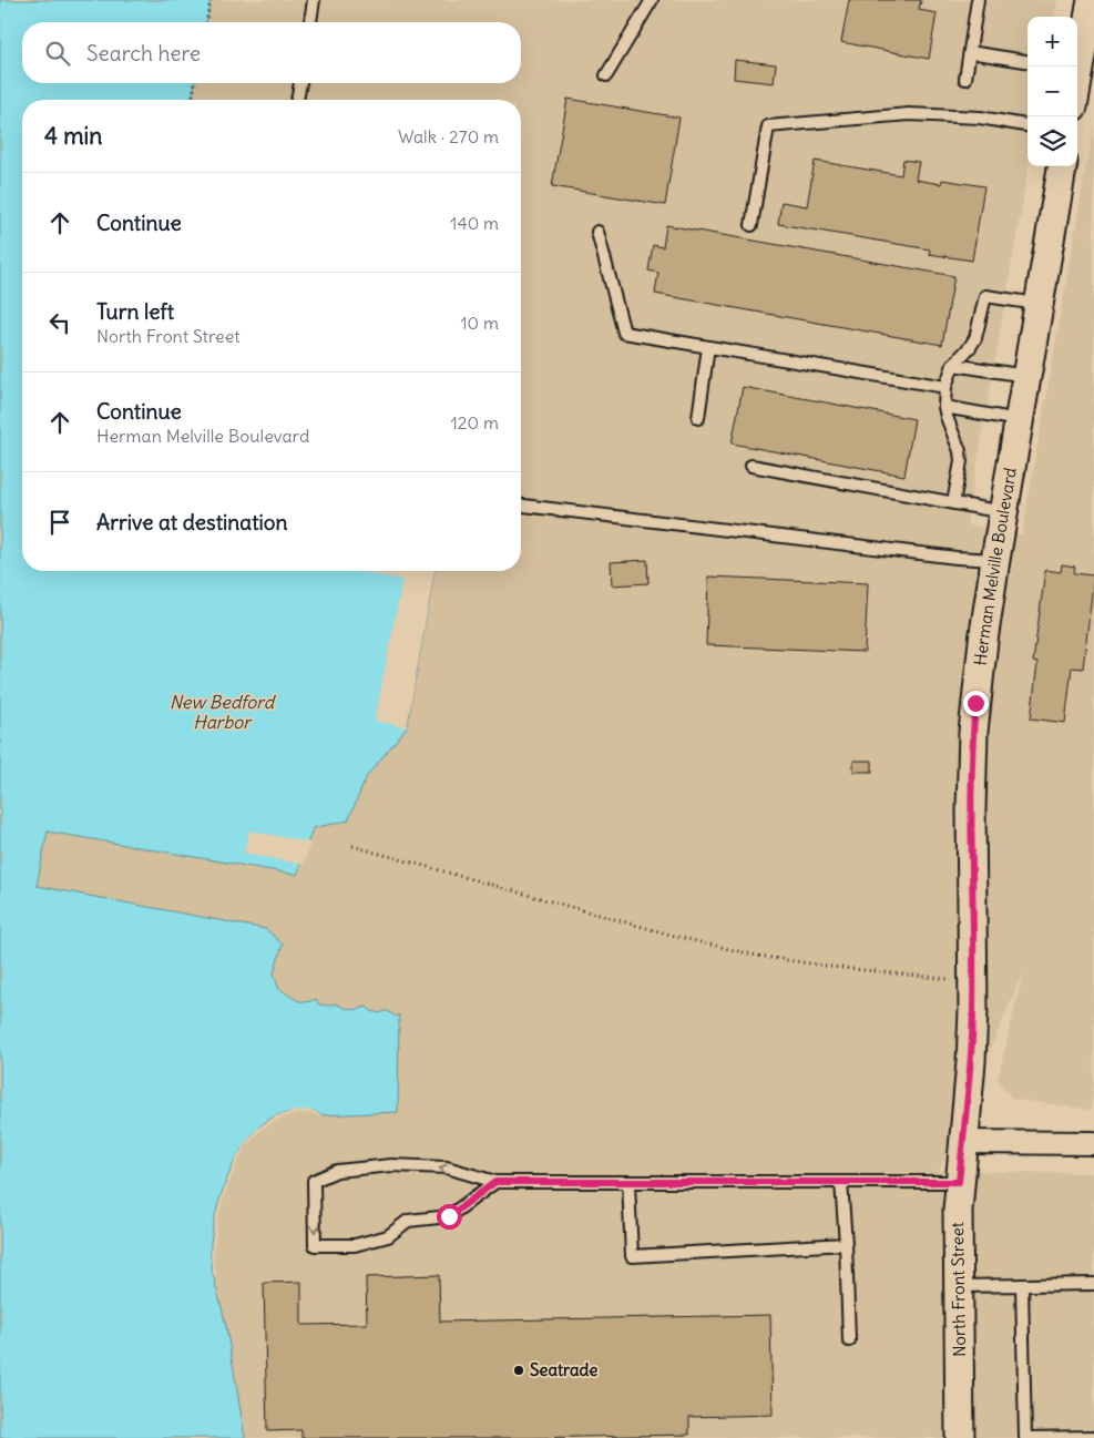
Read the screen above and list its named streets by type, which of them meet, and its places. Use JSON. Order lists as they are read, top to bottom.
{
  "streets": {
    "street": ["Herman Melville Boulevard", "North Front Street"]
  },
  "crossings": [
    ["Herman Melville Boulevard", "North Front Street"]
  ],
  "water": ["New Bedford Harbor"],
  "places": ["Seatrade"],
  "page": {
    "map_buttons": ["+", "−"],
    "search": "Search here",
    "heading": ["4 min", "Walk · 270 m"],
    "list": [
      ["Continue", "140 m"],
      ["Turn left", "North Front Street", "10 m"],
      ["Continue", "Herman Melville Boulevard", "120 m"],
      "Arrive at destination"
    ]
  }
}
